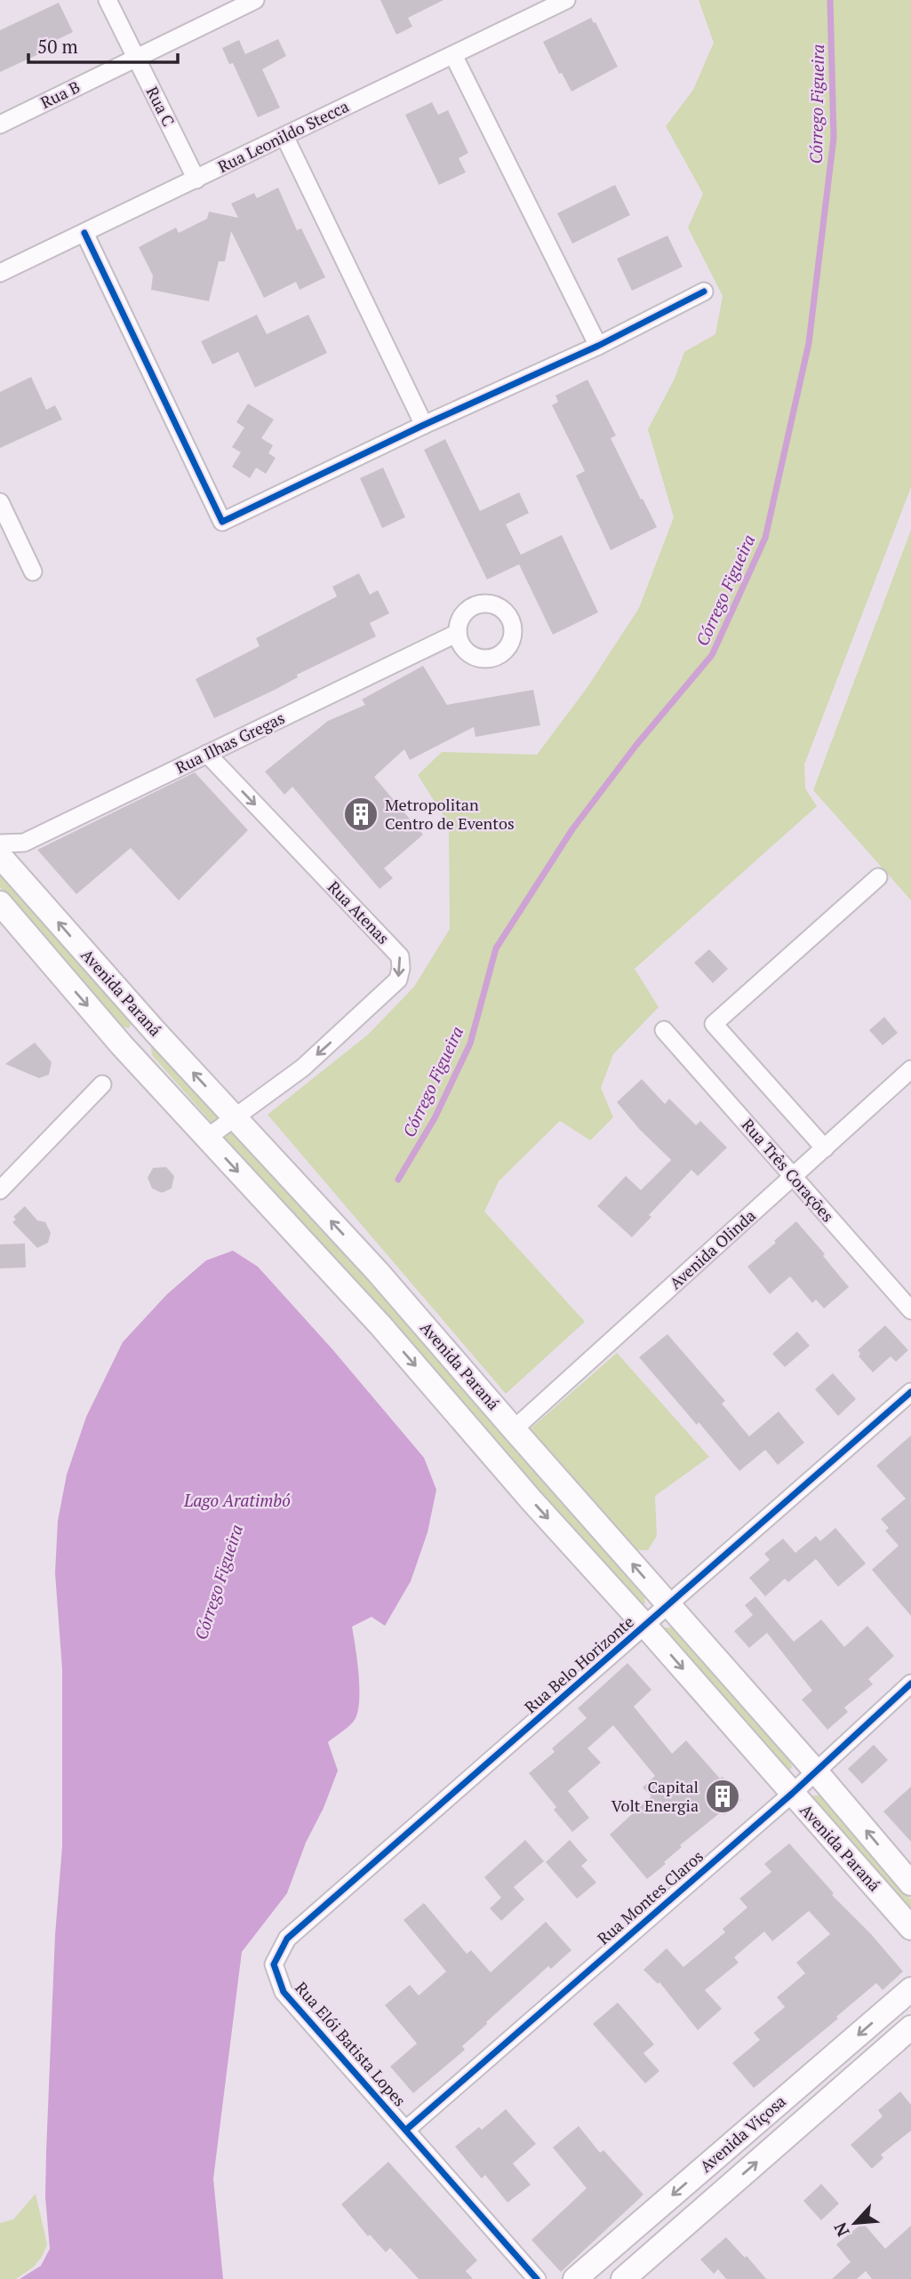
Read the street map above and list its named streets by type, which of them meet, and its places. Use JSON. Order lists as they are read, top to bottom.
{
  "streets": {
    "main road": ["Avenida Paraná", "Avenida Viçosa"],
    "street": [
      "Rua B",
      "Rua C",
      "Rua Leonildo Stecca",
      "Rua Ilhas Gregas",
      "Rua Atenas",
      "Rua Três Corações",
      "Avenida Olinda",
      "Rua Belo Horizonte",
      "Rua Montes Claros",
      "Rua Elói Batista Lopes"
    ]
  },
  "crossings": [
    ["Rua B", "Rua C"],
    ["Rua C", "Rua Leonildo Stecca"],
    ["Rua Ilhas Gregas", "Rua Atenas"],
    ["Rua Atenas", "Avenida Paraná"],
    ["Avenida Paraná", "Avenida Olinda"],
    ["Avenida Paraná", "Rua Belo Horizonte"],
    ["Avenida Paraná", "Rua Montes Claros"],
    ["Rua Três Corações", "Avenida Olinda"],
    ["Rua Belo Horizonte", "Rua Elói Batista Lopes"],
    ["Rua Montes Claros", "Rua Elói Batista Lopes"]
  ],
  "water": ["Córrego Figueira", "Lago Aratimbó"],
  "places": {
    "building": ["Metropolitan Centro de Eventos", "Capital Volt Energia"]
  },
  "scale_bar": "50 m",
  "north": "bottom left"
}
